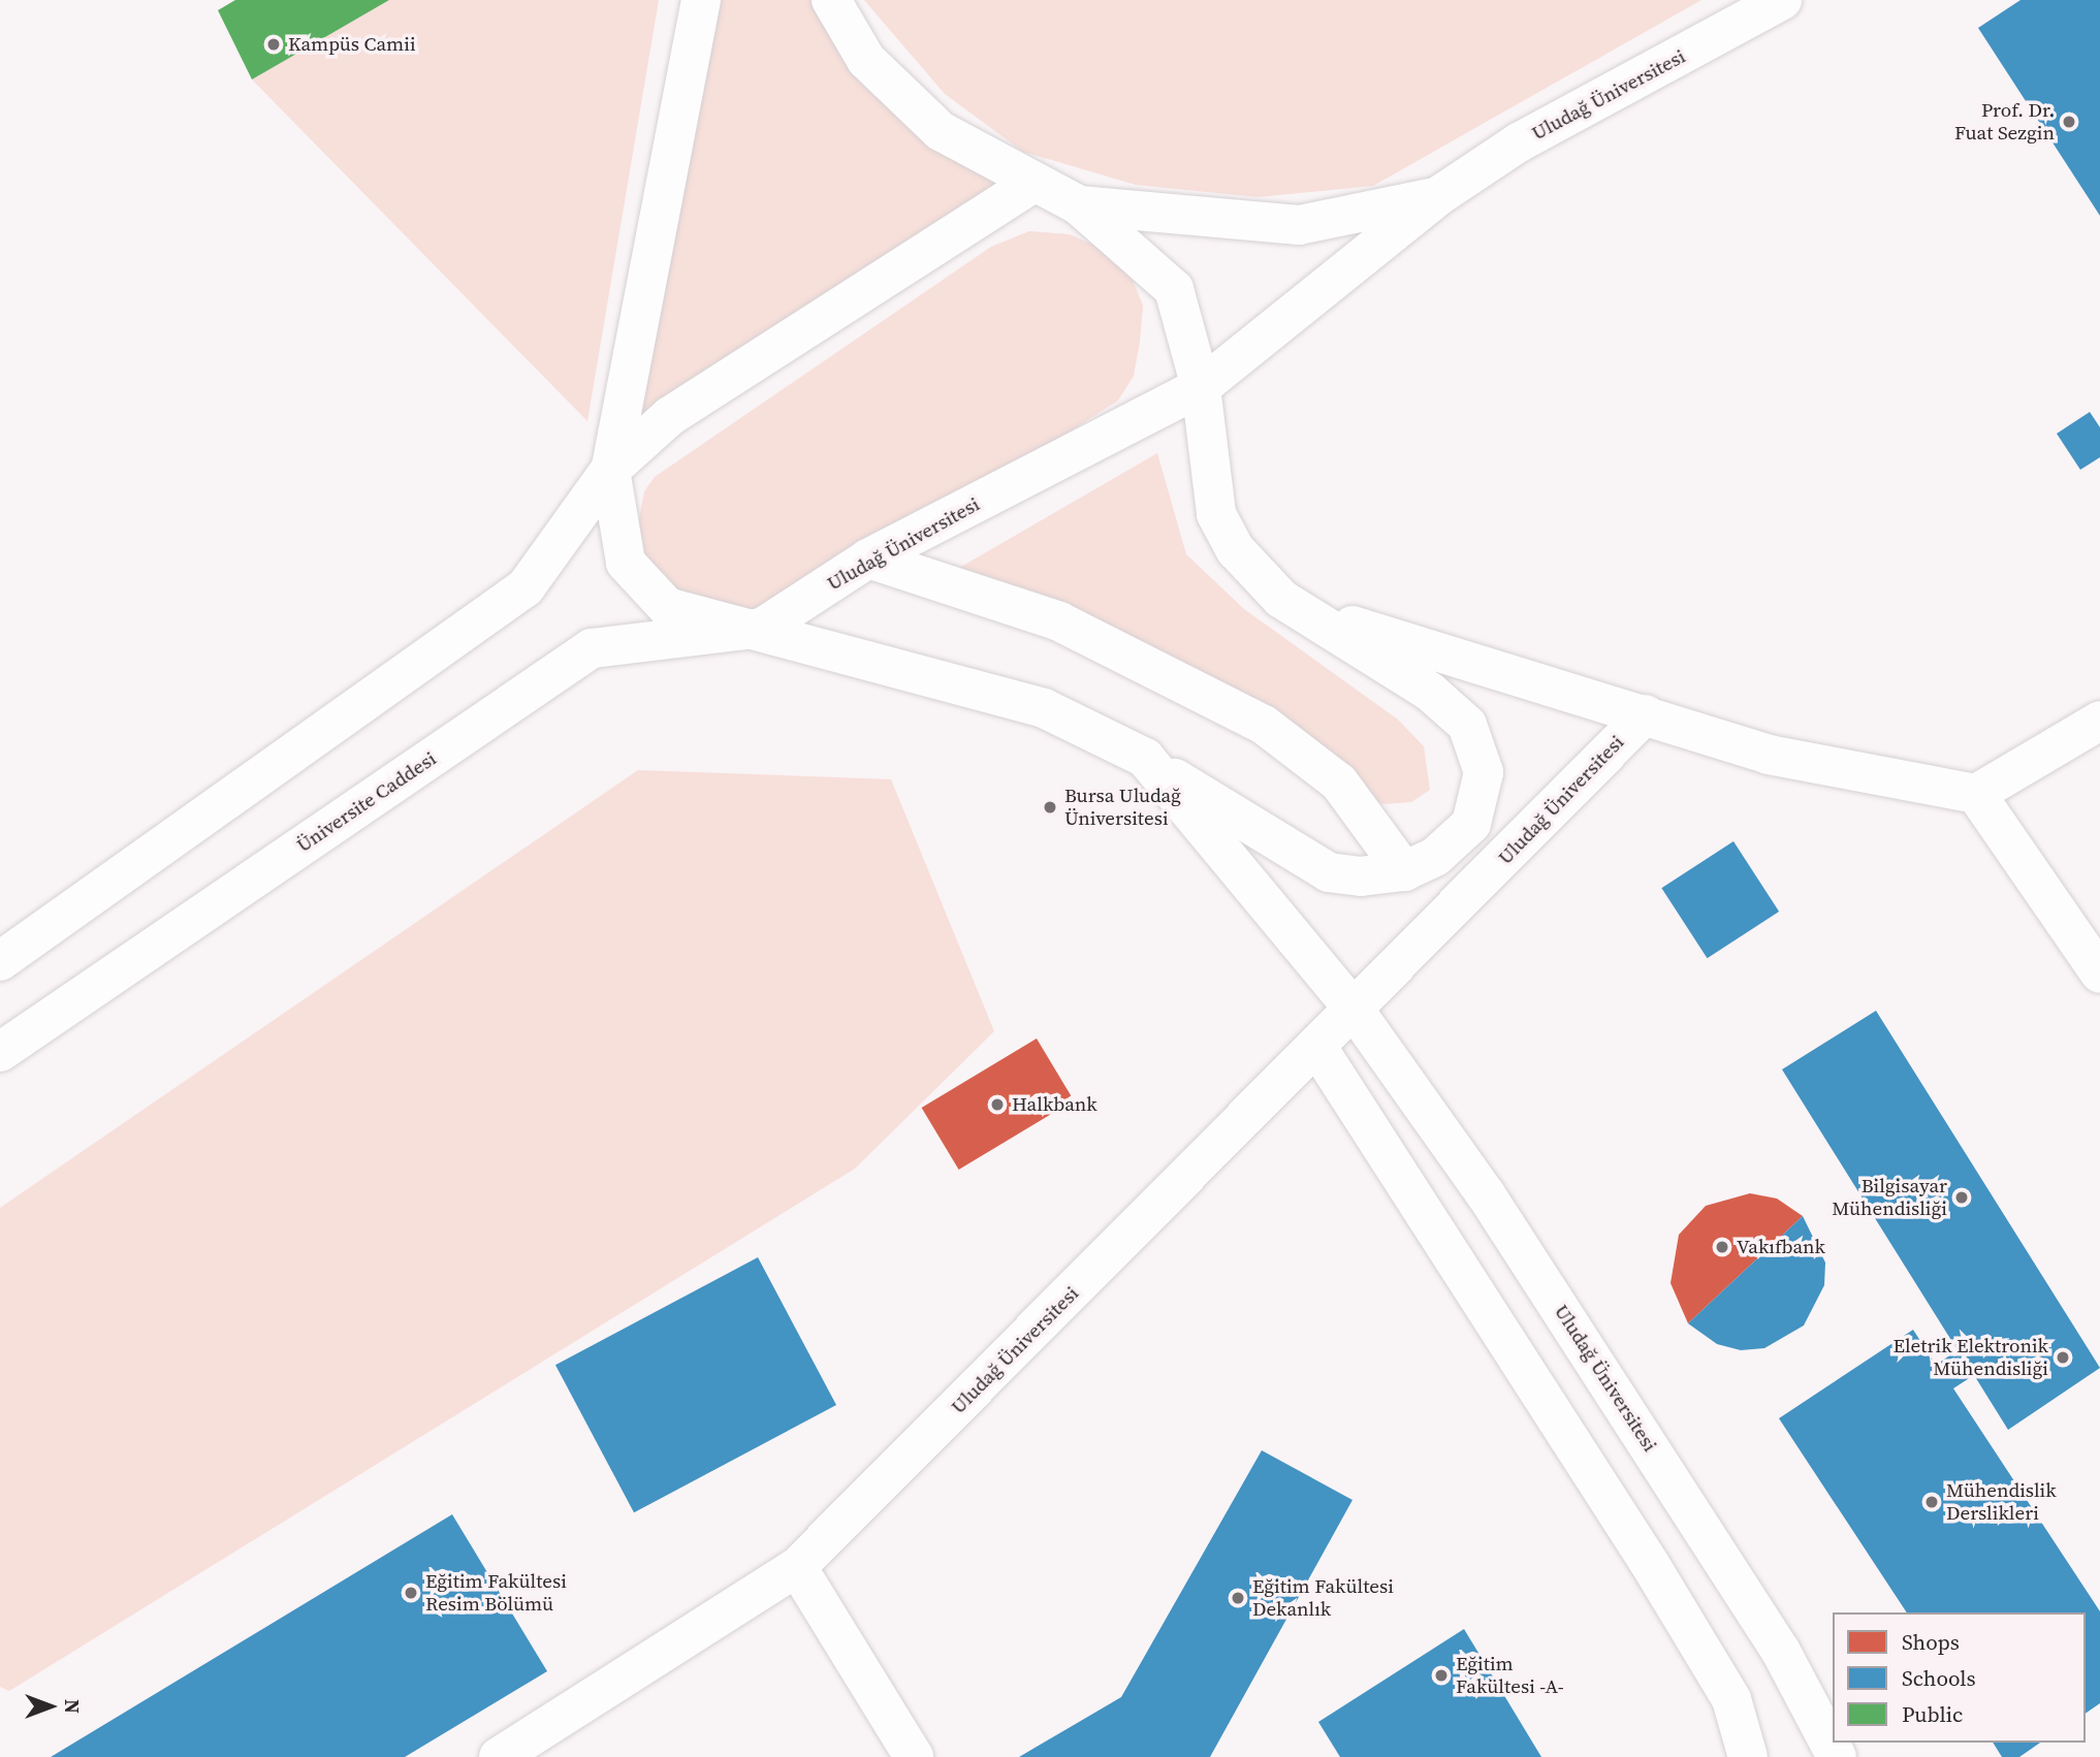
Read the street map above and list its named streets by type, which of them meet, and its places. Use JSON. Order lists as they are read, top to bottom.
{
  "streets": {
    "street": ["Uludağ Üniversitesi", "Üniversite Caddesi"]
  },
  "crossings": [
    ["Uludağ Üniversitesi", "Üniversite Caddesi"]
  ],
  "places": [
    "Kampüs Camii",
    "Prof. Dr. Fuat Sezgin",
    "Bursa Uludağ Üniversitesi",
    "Halkbank",
    "Bilgisayar Mühendisliği",
    "Vakıfbank",
    "Eletrik Elektronik Mühendisliği",
    "Mühendislik Derslikleri",
    "Eğitim Fakültesi Resim Bölümü",
    "Eğitim Fakültesi Dekanlık",
    "Eğitim Fakültesi -A-"
  ],
  "legend": ["Shops", "Schools", "Public"],
  "north": "right"
}
